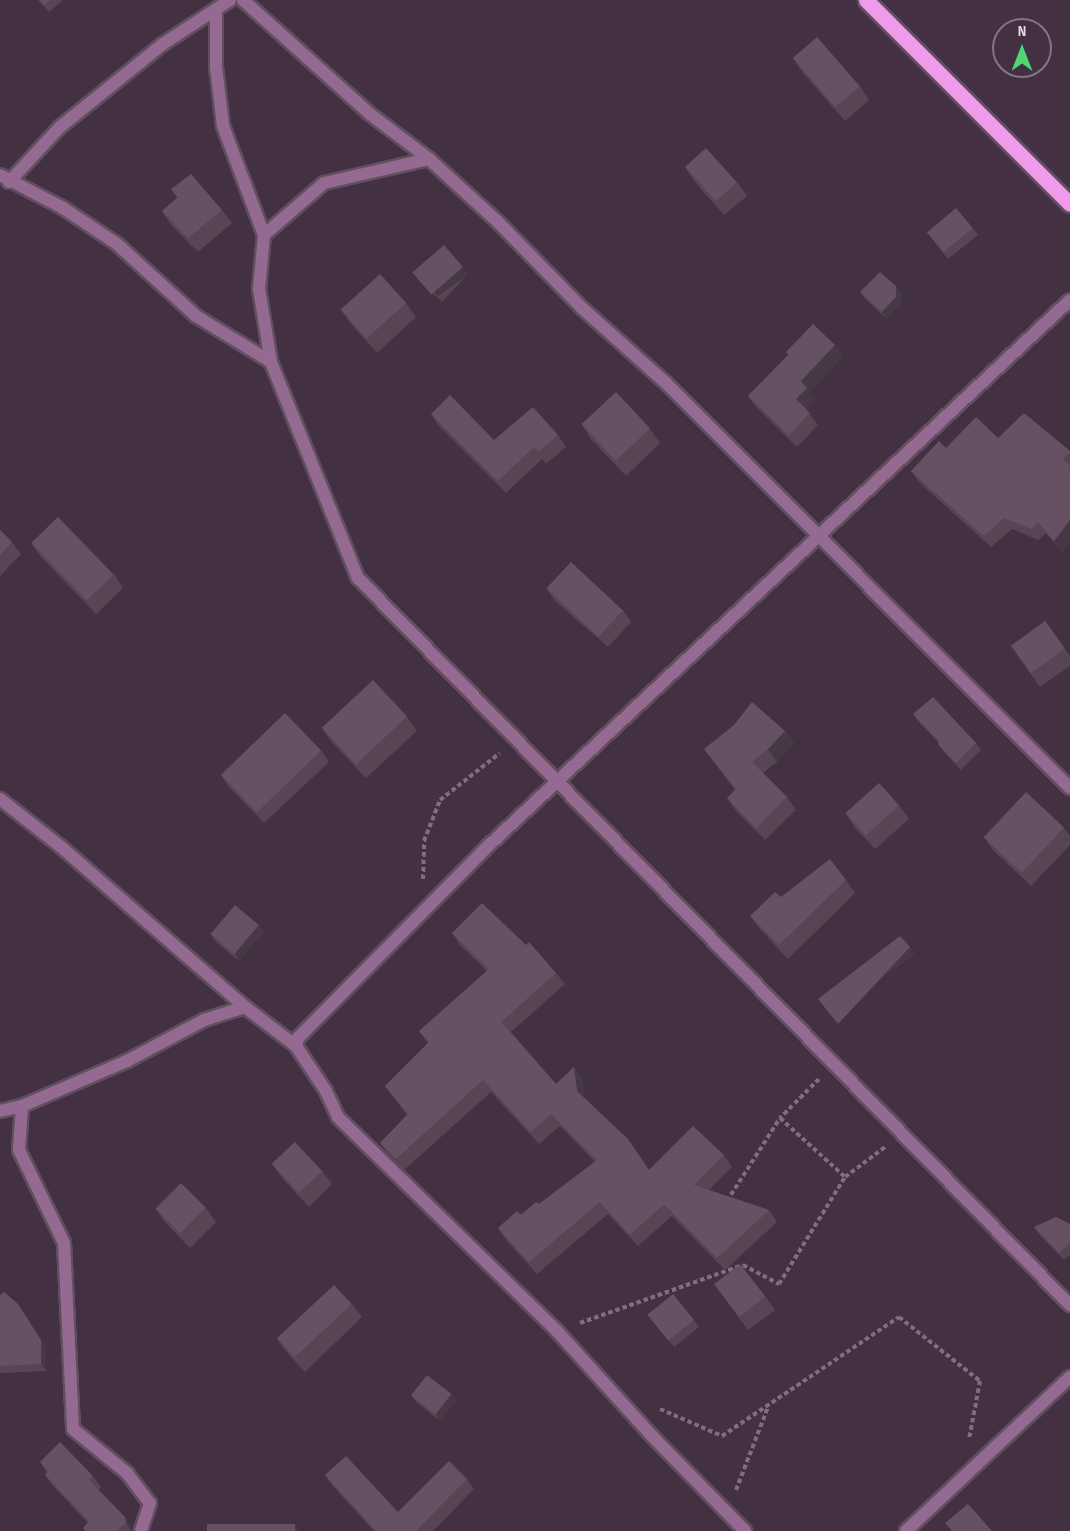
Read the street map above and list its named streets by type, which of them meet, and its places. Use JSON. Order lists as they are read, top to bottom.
{
  "north": "top"
}
